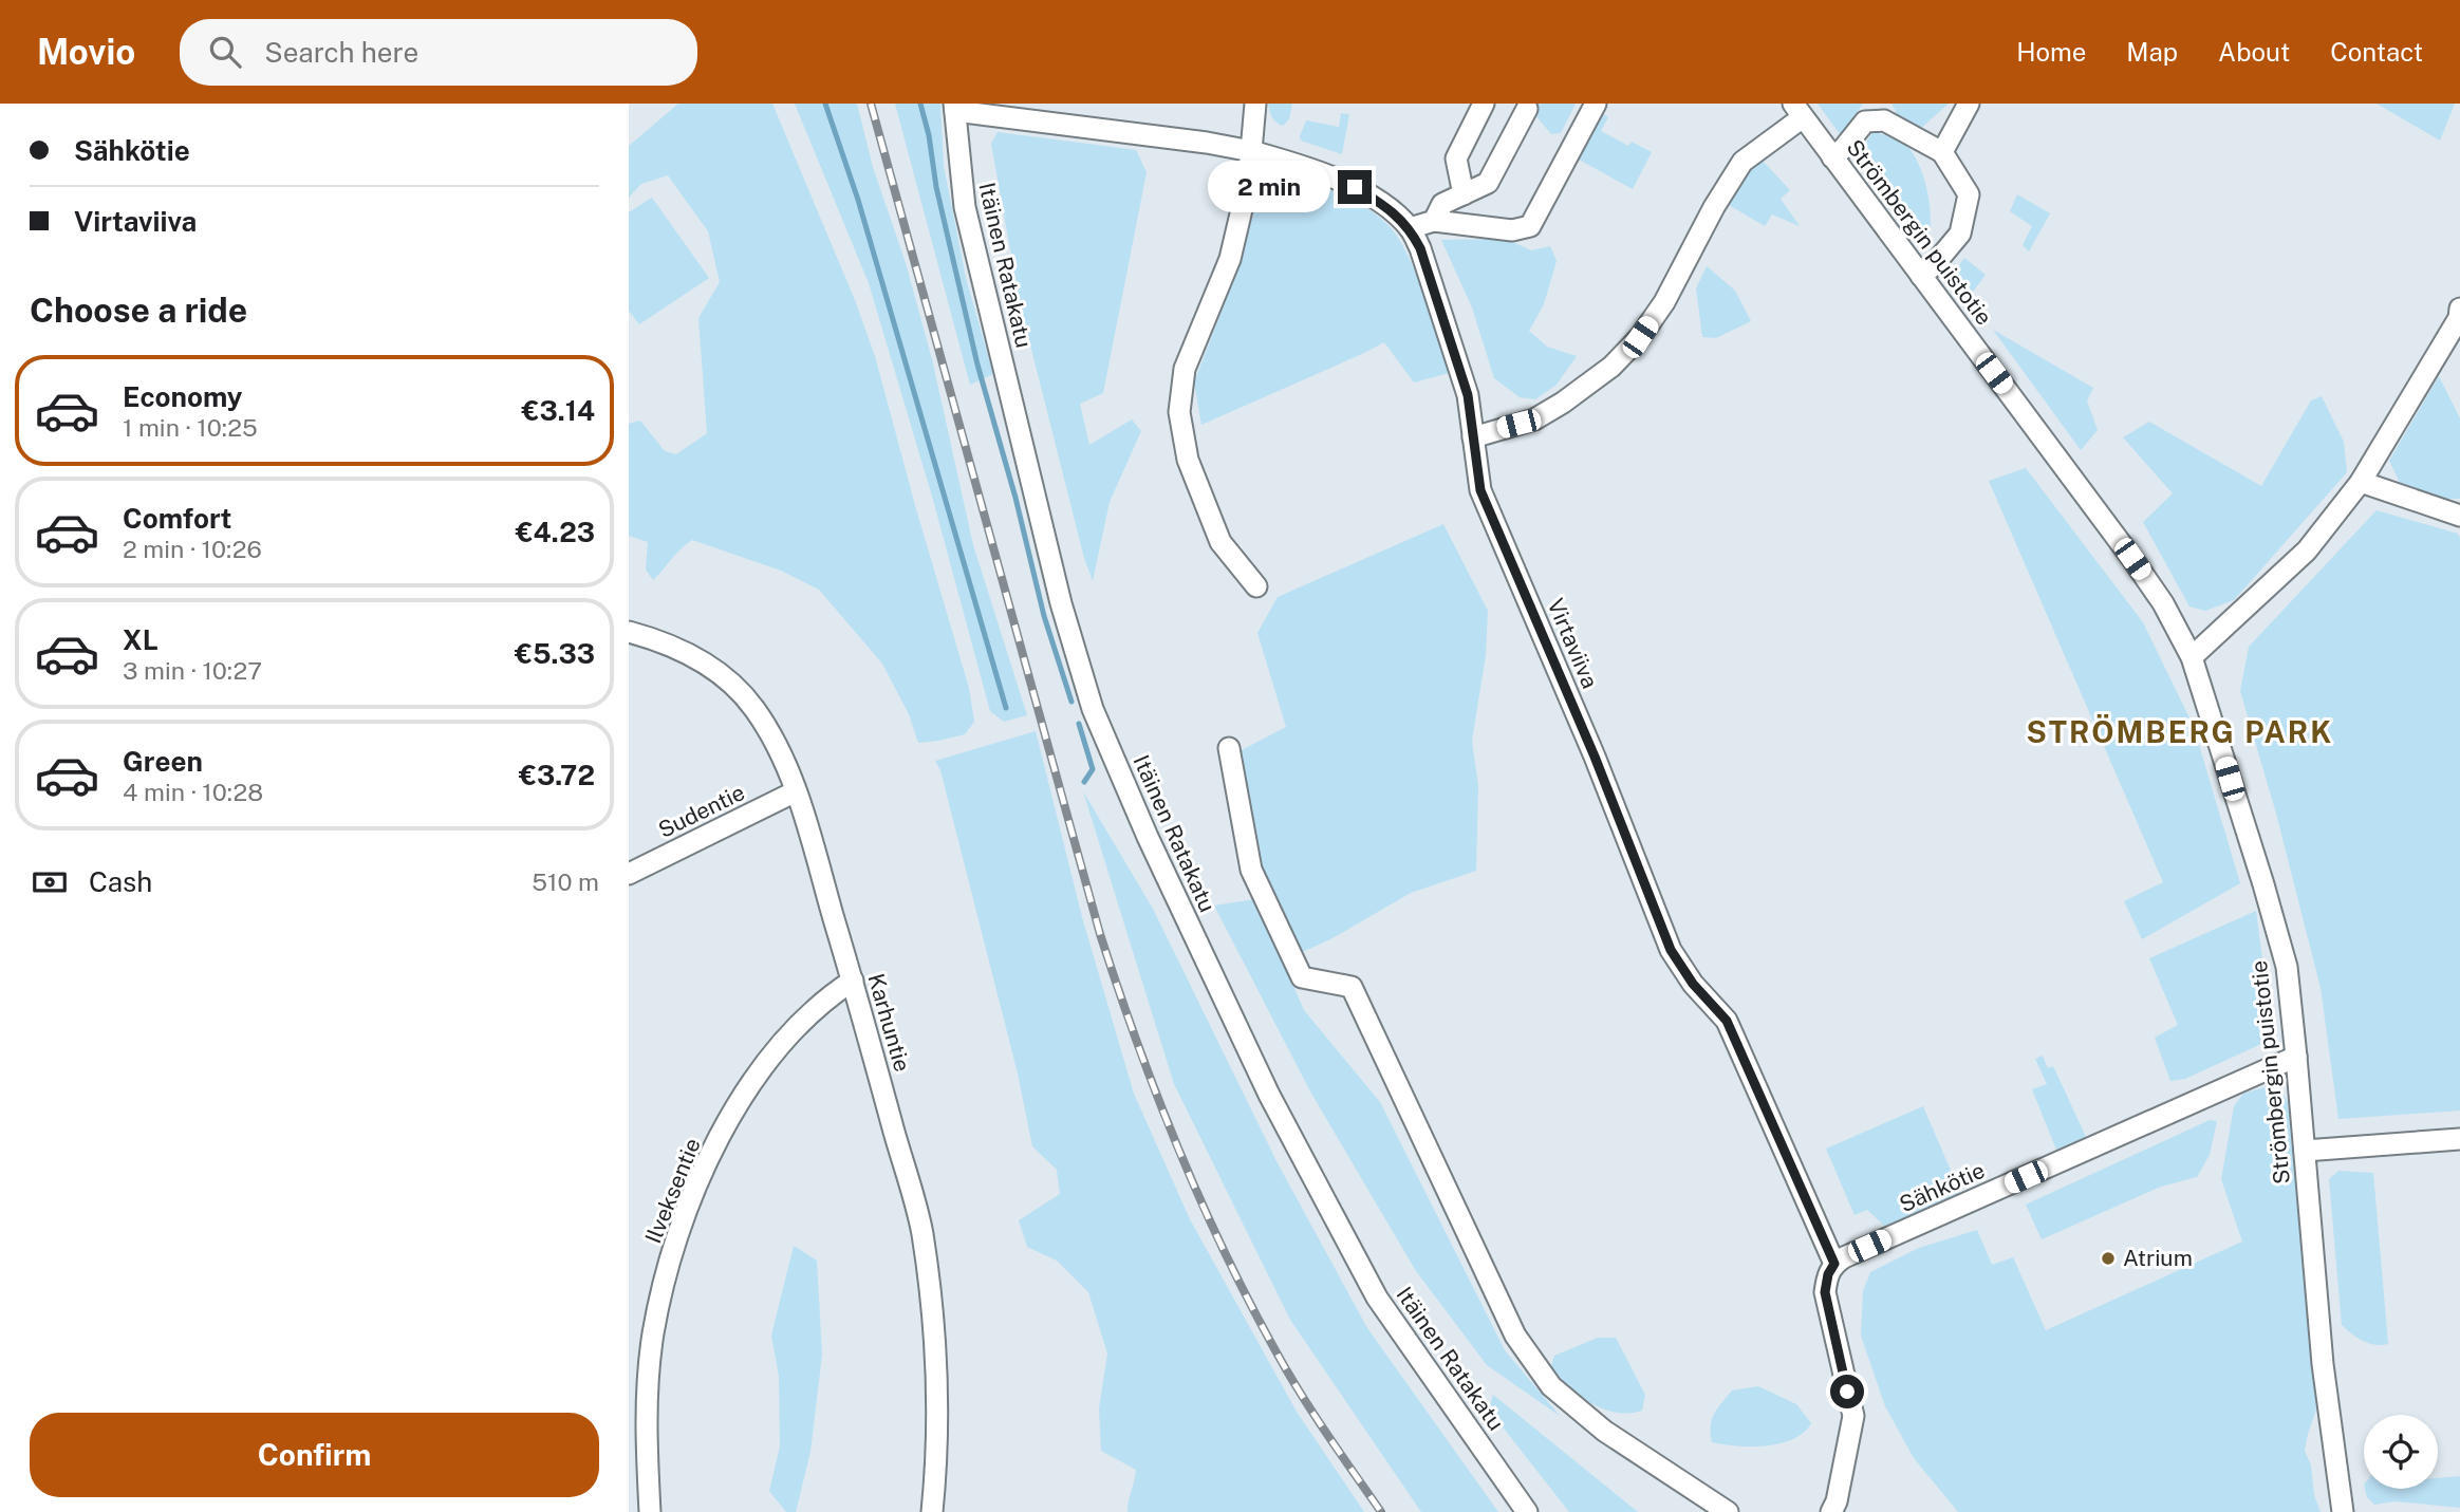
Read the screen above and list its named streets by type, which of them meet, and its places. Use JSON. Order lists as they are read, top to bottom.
{
  "streets": {
    "street": [
      "Strömbergin puistotie",
      "Itäinen Ratakatu",
      "Virtaviiva",
      "Sudentie",
      "Karhuntie",
      "Sähkötie",
      "Ilveksentie"
    ]
  },
  "crossings": [
    ["Strömbergin puistotie", "Sähkötie"],
    ["Itäinen Ratakatu", "Virtaviiva"],
    ["Virtaviiva", "Sähkötie"],
    ["Sudentie", "Karhuntie"],
    ["Karhuntie", "Ilveksentie"]
  ],
  "districts": ["STRÖMBERG PARK"],
  "places": ["Atrium"],
  "page": {
    "header": "Movio",
    "search": "Search here",
    "nav": [
      "Home",
      "Map",
      "About",
      "Contact"
    ],
    "banner": ["Sähkötie", "Virtaviiva"],
    "bubble": "2 min",
    "heading": "Choose a ride",
    "list": [
      {
        "name": "Economy",
        "note": "1 min · 10:25",
        "value": "€3.14"
      },
      {
        "name": "Comfort",
        "note": "2 min · 10:26",
        "value": "€4.23"
      },
      {
        "name": "XL",
        "note": "3 min · 10:27",
        "value": "€5.33"
      },
      {
        "name": "Green",
        "note": "4 min · 10:28",
        "value": "€3.72"
      }
    ],
    "pay": ["Cash", "510 m"],
    "buttons": "Confirm"
  }
}
